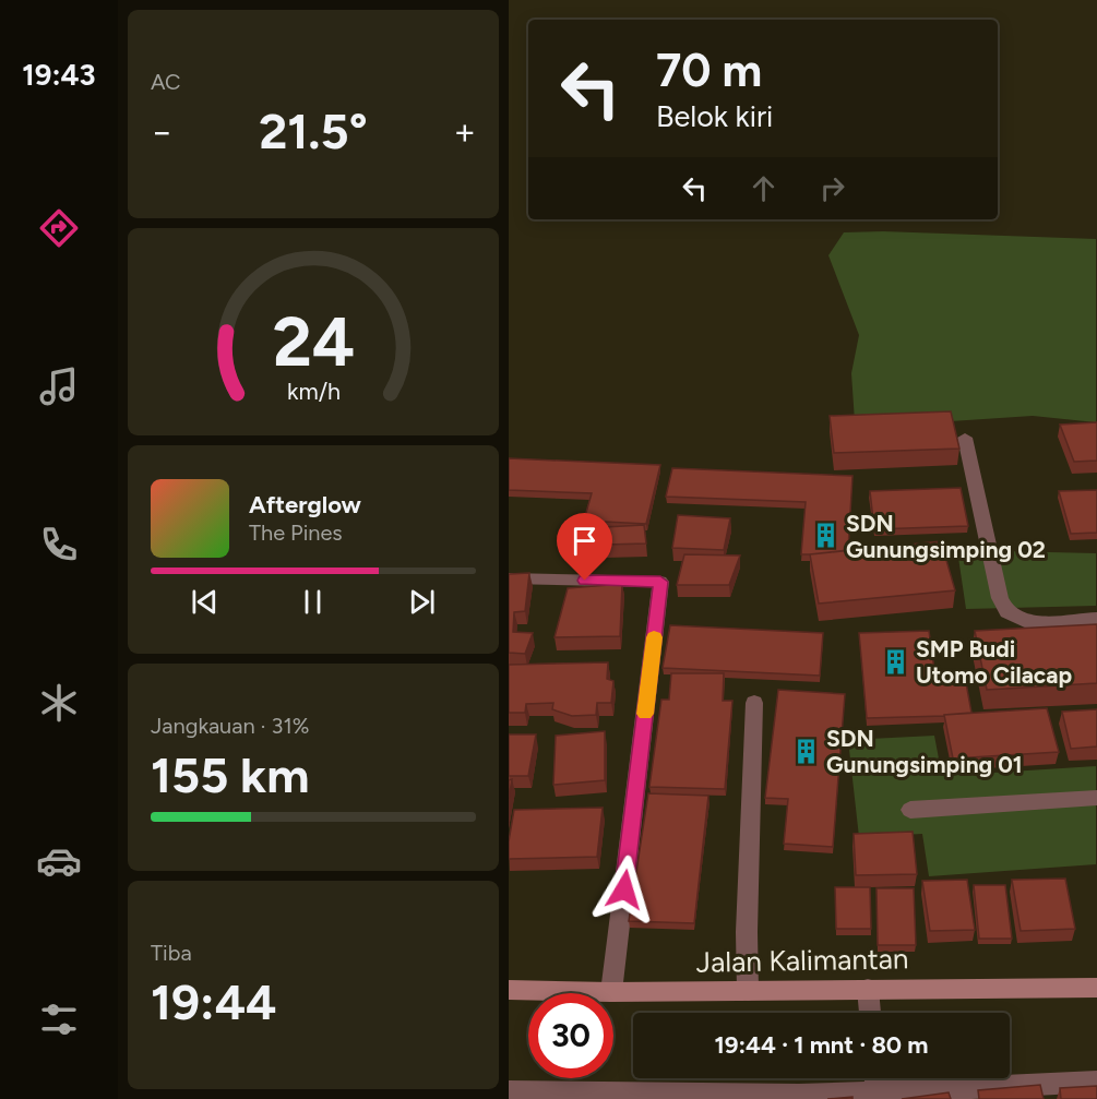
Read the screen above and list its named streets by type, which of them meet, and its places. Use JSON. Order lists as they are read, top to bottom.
{
  "streets": {
    "street": ["Jalan Kalimantan"]
  },
  "places": {
    "building": ["SDN Gunungsimping 02", "SMP Budi Utomo Cilacap", "SDN Gunungsimping 01"]
  },
  "page": {
    "tabs": "19:43",
    "tile": [
      "AC",
      ["Jangkauan · 31%", "155 km"],
      ["Tiba", "19:44"]
    ],
    "turn": ["70 m", "Belok kiri"],
    "heat": ["−", "21.5°", "+"],
    "song": ["Afterglow", "The Pines"],
    "limit": "30",
    "trip": "19:44 · 1 mnt · 80 m",
    "gauge": ["24", "km/h"]
  }
}
